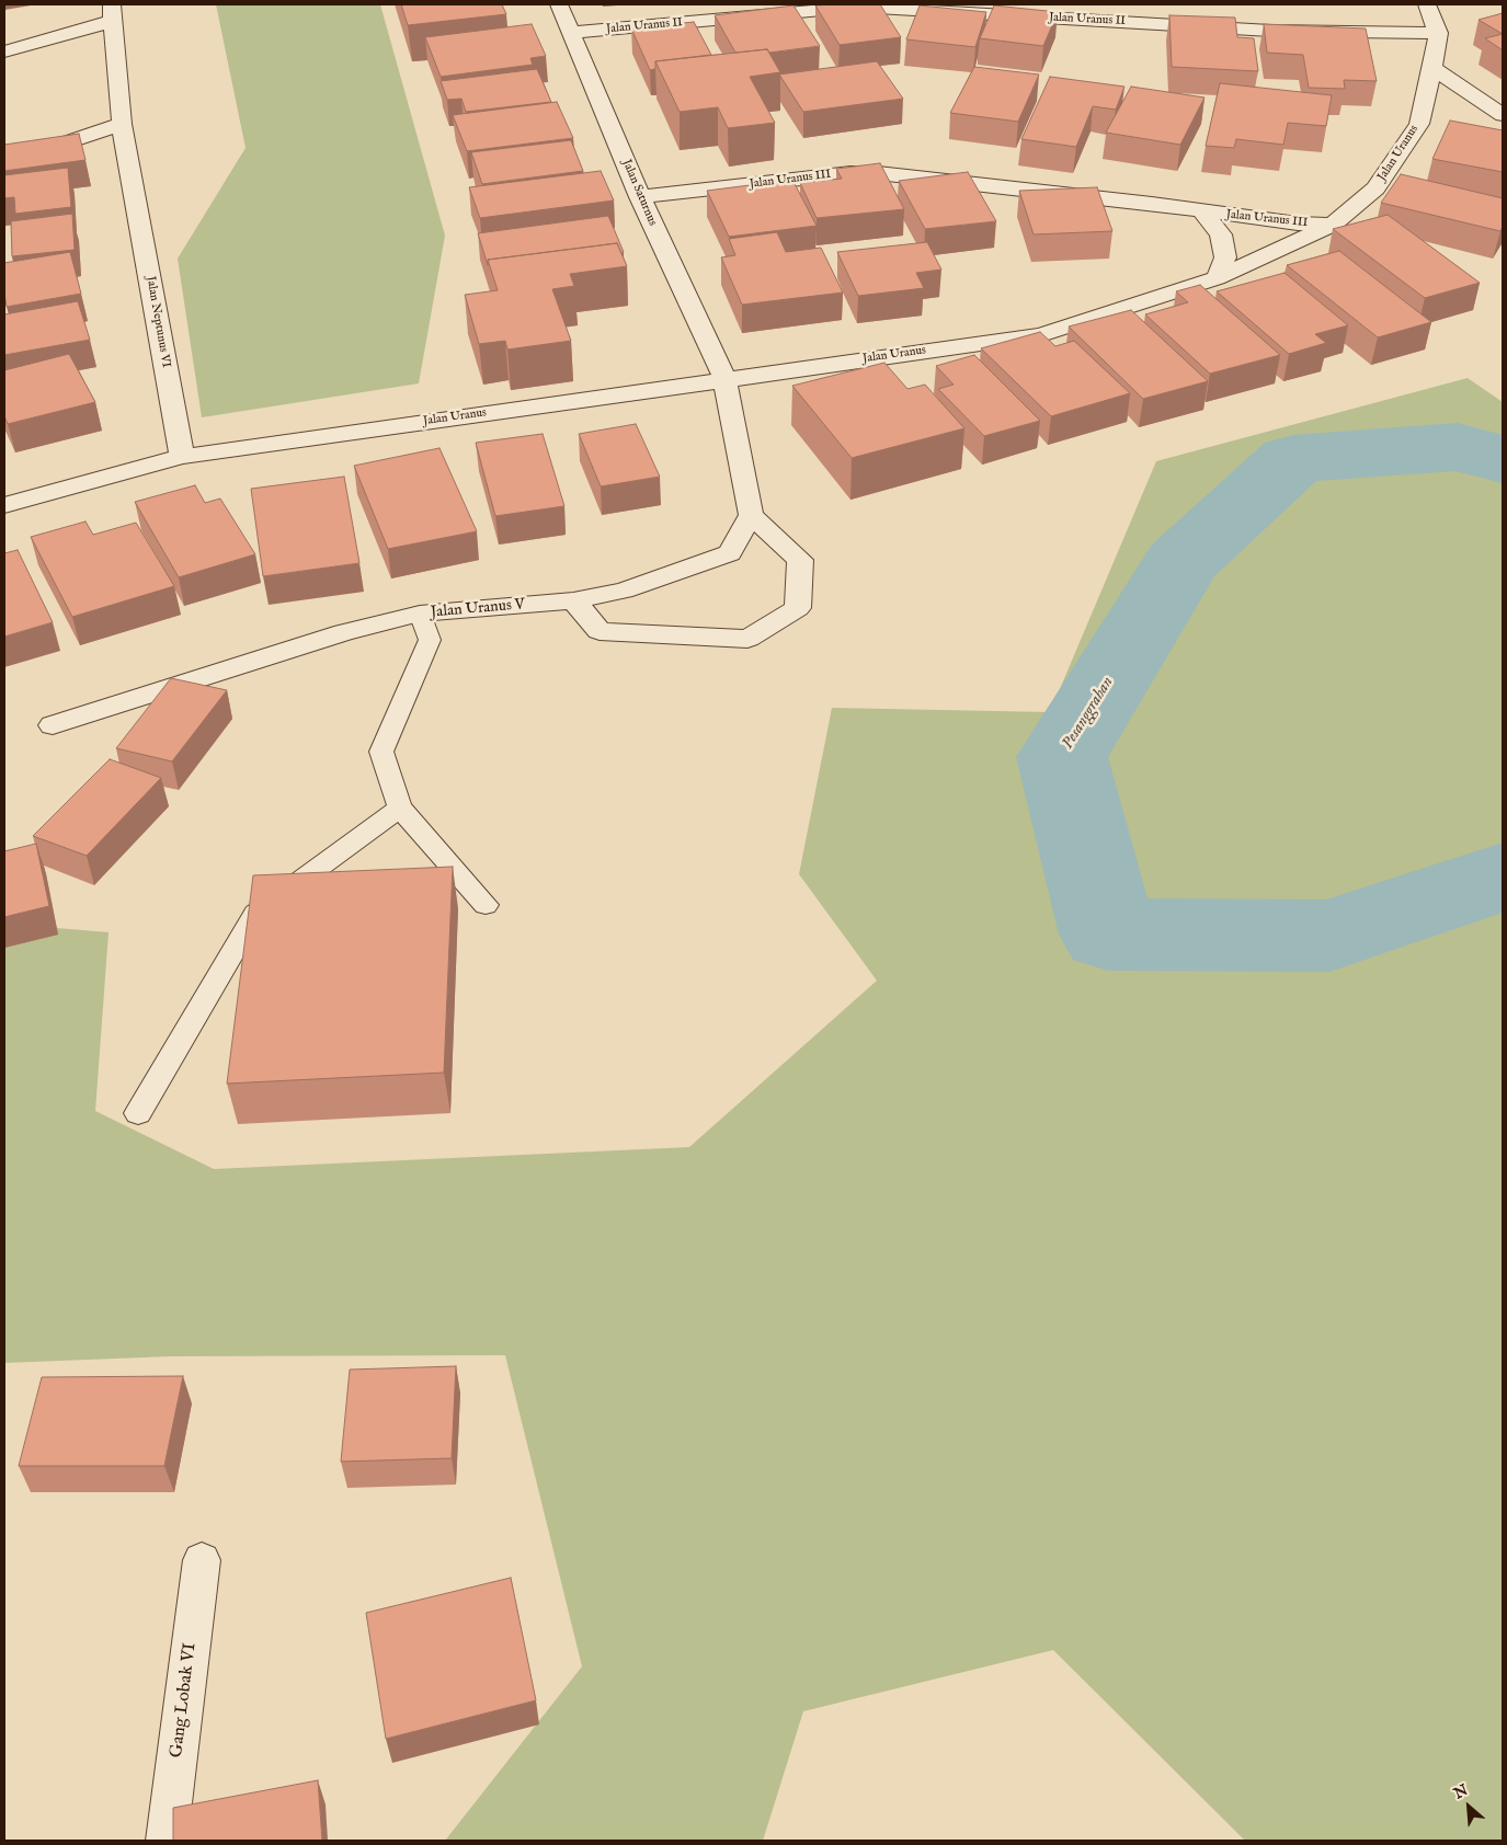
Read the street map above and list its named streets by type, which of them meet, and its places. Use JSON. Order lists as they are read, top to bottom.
{
  "streets": {
    "street": [
      "Jalan Uranus II",
      "Jalan Uranus",
      "Jalan Uranus III",
      "Jalan Saturnus",
      "Jalan Neptunus VI",
      "Jalan Uranus V",
      "Gang Lobak VI"
    ]
  },
  "crossings": [
    ["Jalan Uranus II", "Jalan Uranus"],
    ["Jalan Uranus II", "Jalan Saturnus"],
    ["Jalan Uranus", "Jalan Uranus III"],
    ["Jalan Uranus", "Jalan Saturnus"],
    ["Jalan Uranus", "Jalan Neptunus VI"],
    ["Jalan Uranus III", "Jalan Saturnus"]
  ],
  "water": ["Pesanggrahan"],
  "north": "top left"
}
